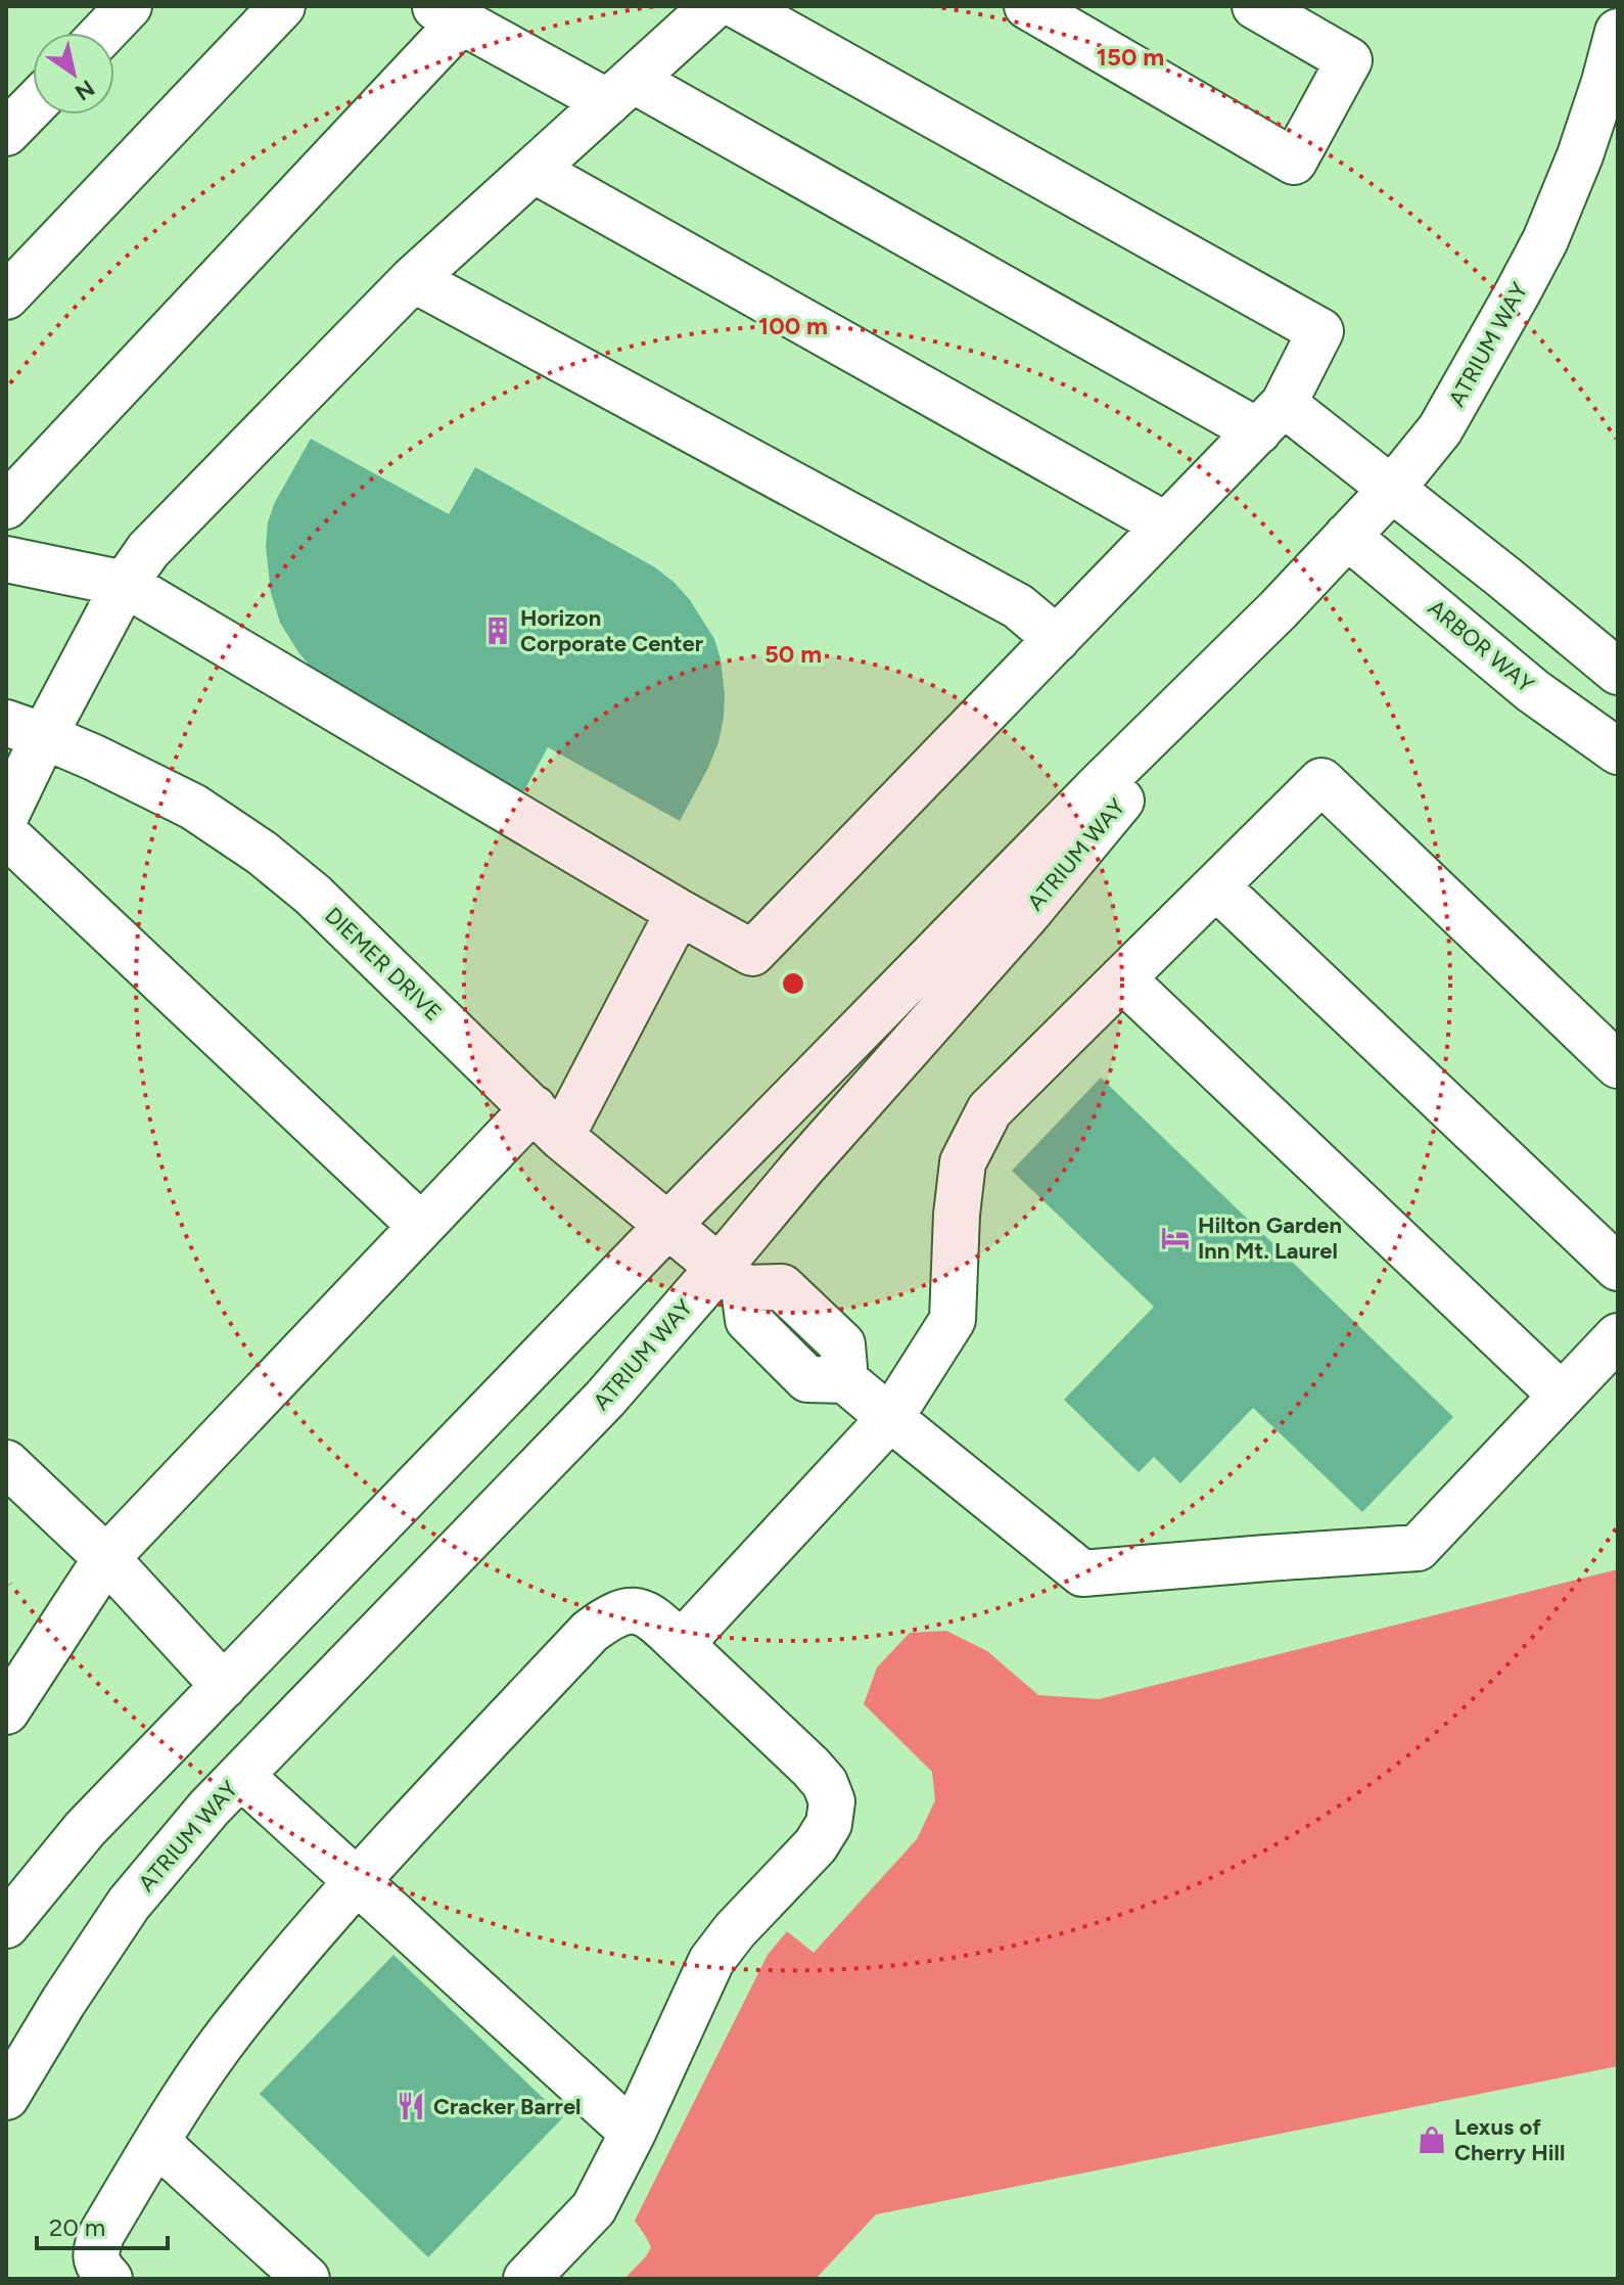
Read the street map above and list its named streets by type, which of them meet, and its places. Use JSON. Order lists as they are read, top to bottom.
{
  "streets": {
    "street": ["ATRIUM WAY", "ARBOR WAY", "DIEMER DRIVE"]
  },
  "crossings": [
    ["ATRIUM WAY", "ARBOR WAY"],
    ["ATRIUM WAY", "DIEMER DRIVE"]
  ],
  "places": {
    "building": ["Horizon Corporate Center"],
    "hotel": ["Hilton Garden Inn Mt. Laurel"],
    "restaurant": ["Cracker Barrel"],
    "shop": ["Lexus of Cherry Hill"]
  },
  "scale_bar": "20 m",
  "north": "bottom right",
  "rings": ["150 m", "100 m", "50 m"]
}
